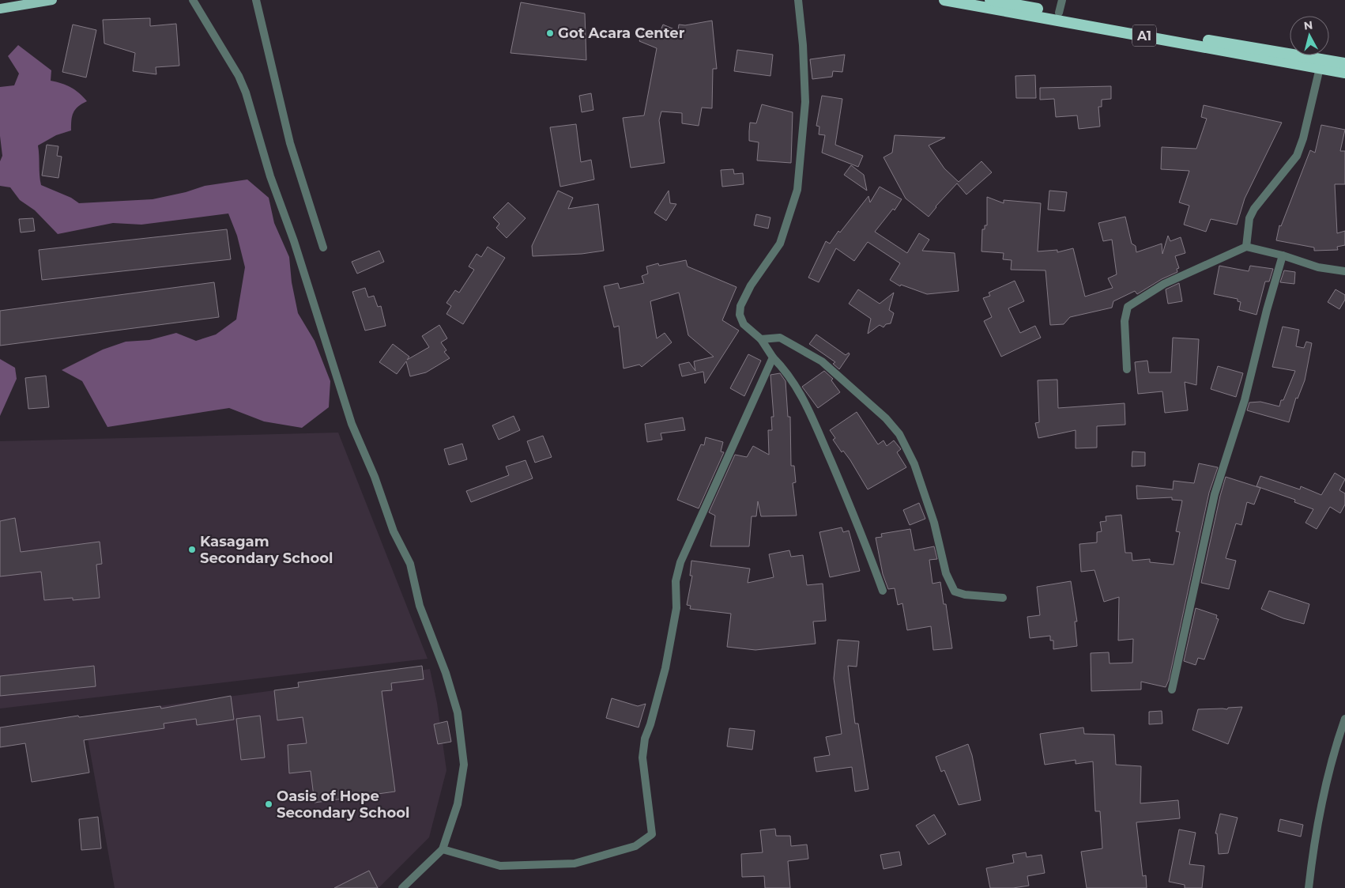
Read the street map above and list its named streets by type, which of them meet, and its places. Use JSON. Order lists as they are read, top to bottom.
{
  "streets": {
    "highway": ["A1"]
  },
  "places": ["Got Acara Center", "Kasagam Secondary School", "Oasis of Hope Secondary School"],
  "north": "top"
}
